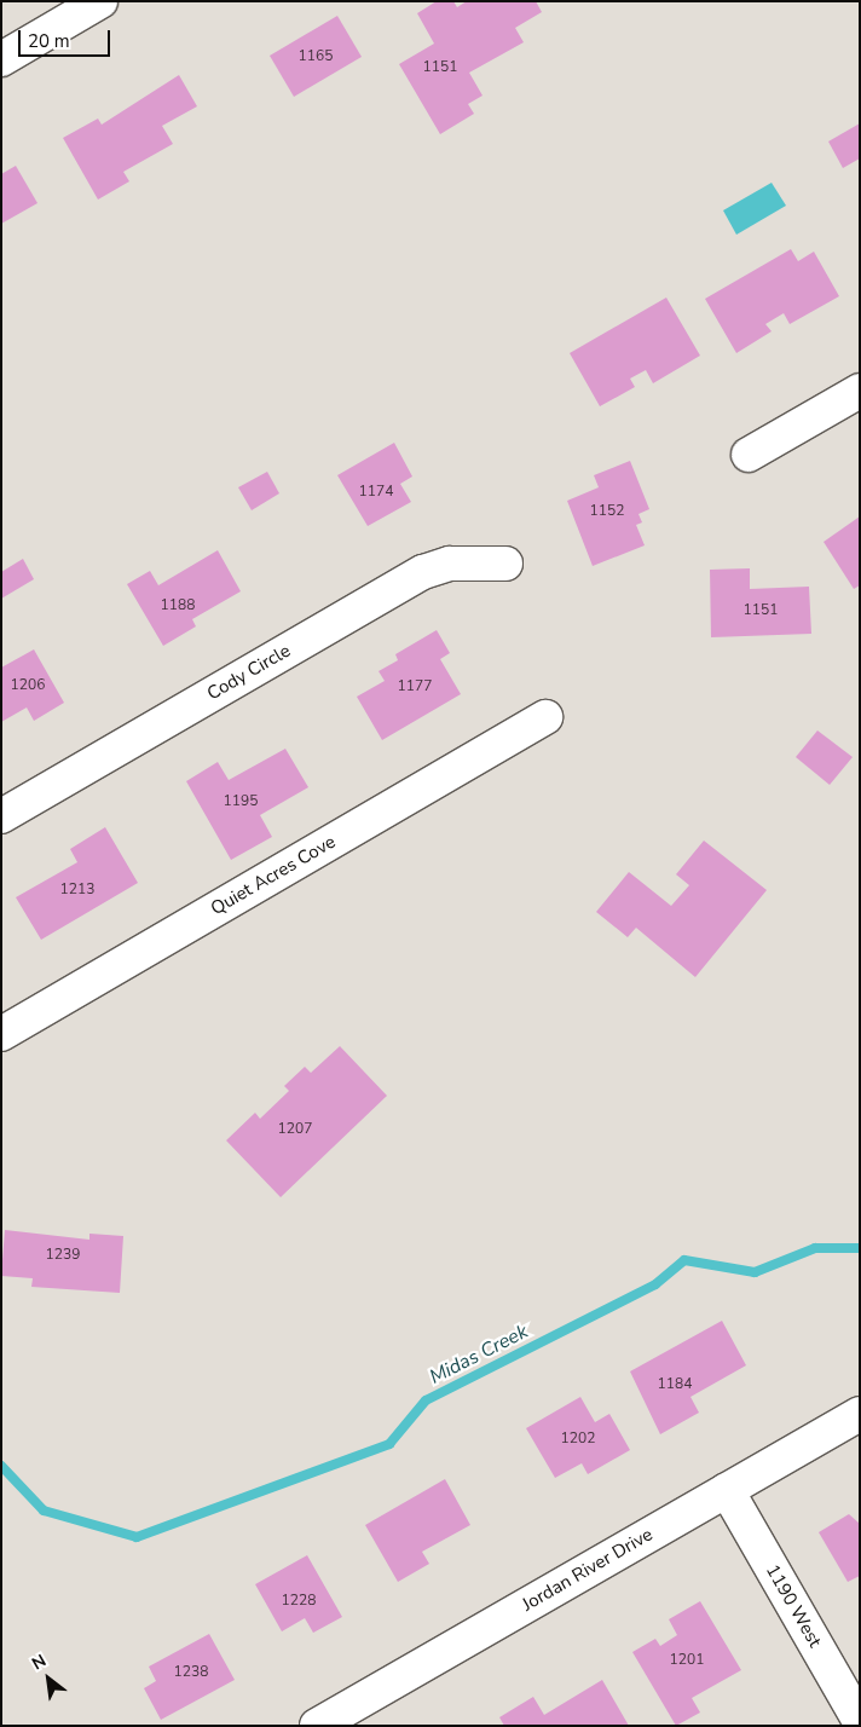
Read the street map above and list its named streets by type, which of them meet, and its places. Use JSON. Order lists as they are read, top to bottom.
{
  "streets": {
    "street": [
      "Cody Circle",
      "Quiet Acres Cove",
      "Jordan River Drive",
      "1190 West"
    ]
  },
  "crossings": [
    ["Jordan River Drive", "1190 West"]
  ],
  "water": ["Midas Creek"],
  "house_numbers": [
    "1165",
    "1151",
    "1174",
    "1152",
    "1188",
    "1151",
    "1206",
    "1177",
    "1195",
    "1213",
    "1207",
    "1239",
    "1184",
    "1202",
    "1228",
    "1201",
    "1238"
  ],
  "scale_bar": "20 m",
  "north": "top left"
}
